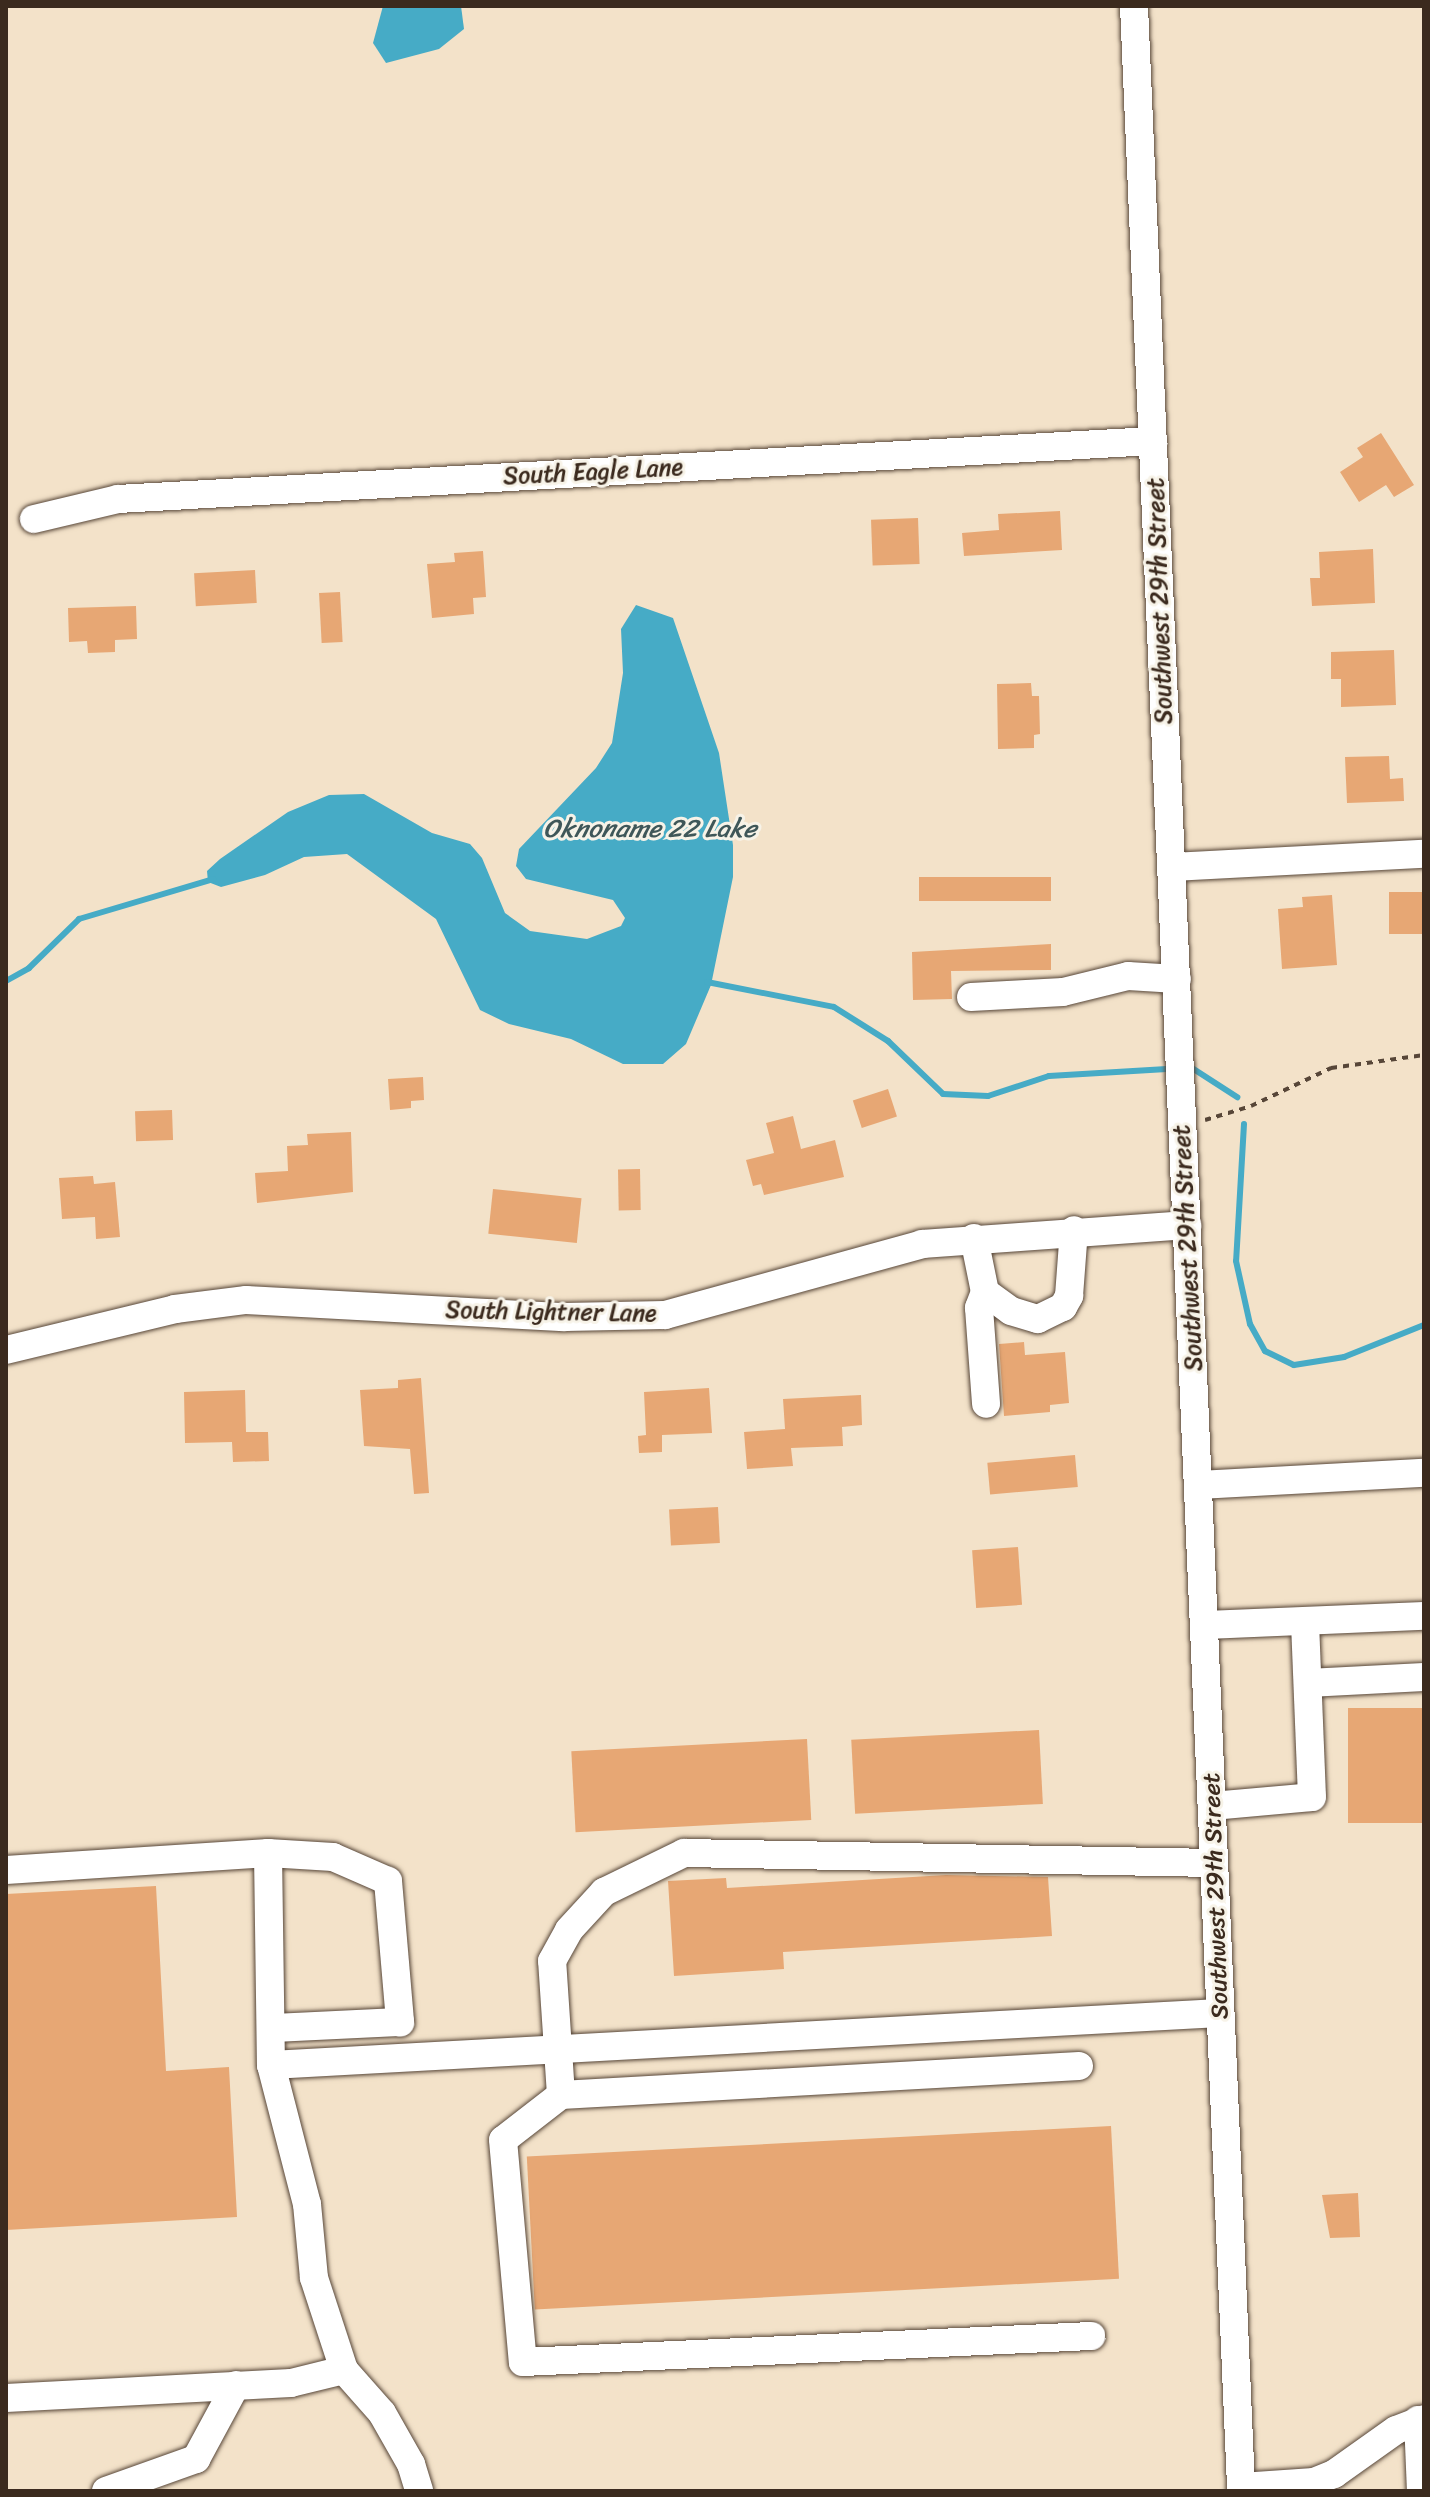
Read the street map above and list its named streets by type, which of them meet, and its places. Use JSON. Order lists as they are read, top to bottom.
{
  "streets": {
    "street": ["South Eagle Lane", "Southwest 29th Street", "South Lightner Lane"]
  },
  "crossings": [
    ["South Eagle Lane", "Southwest 29th Street"],
    ["Southwest 29th Street", "South Lightner Lane"]
  ],
  "water": ["Oknoname 22 Lake"]
}
